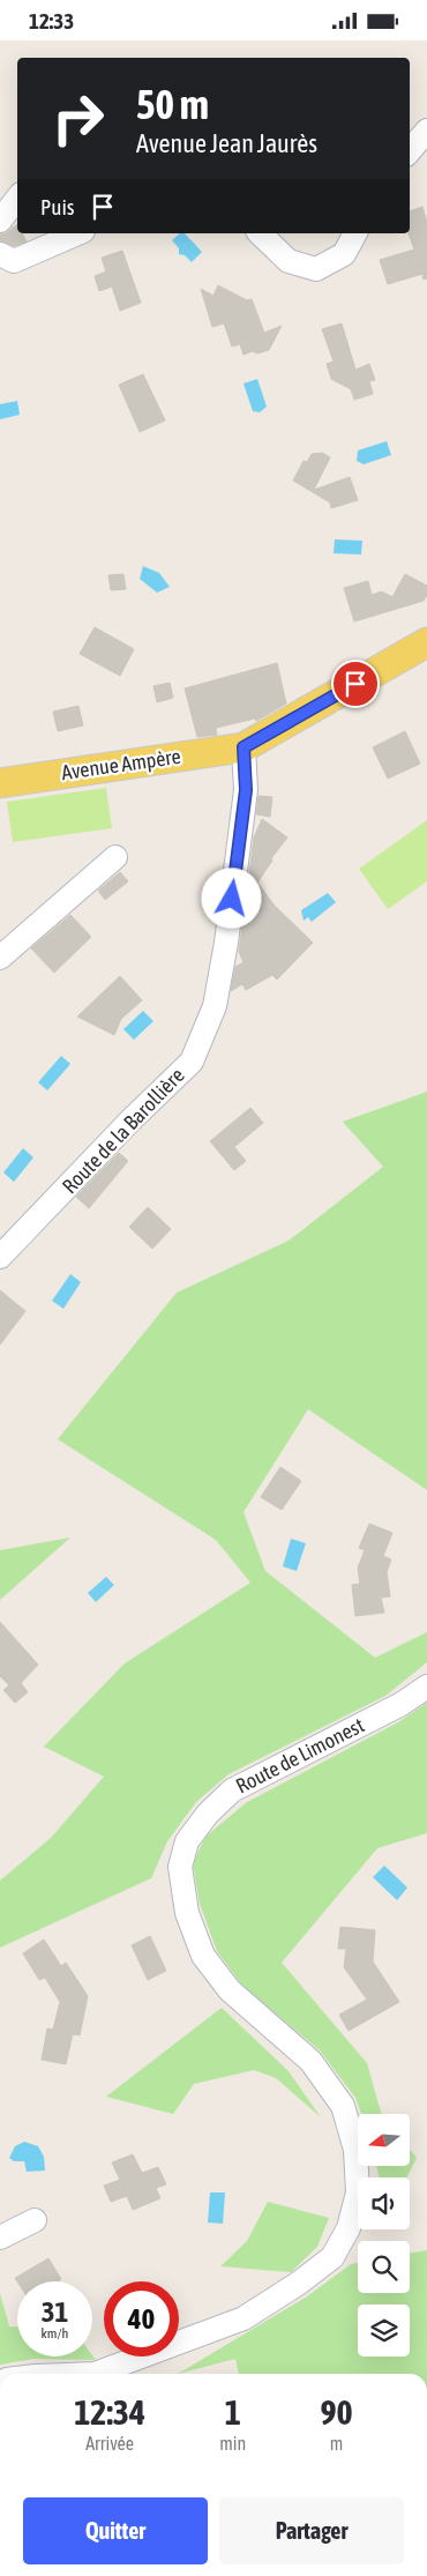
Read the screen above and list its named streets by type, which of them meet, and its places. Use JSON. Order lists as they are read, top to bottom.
{
  "streets": {
    "main road": ["Avenue Ampère"],
    "street": ["Route de la Barollière", "Route de Limonest"]
  },
  "crossings": [
    ["Avenue Ampère", "Route de la Barollière"]
  ],
  "north": "left",
  "page": {
    "status": "12:33",
    "turn": ["50 m", "Avenue Jean Jaurès"],
    "then": "Puis",
    "speed": "31 km/h",
    "limit": "40",
    "eta": [
      "12:34",
      "Arrivée",
      "1",
      "min",
      "90",
      "m"
    ],
    "buttons": ["Quitter", "Partager"]
  }
}
